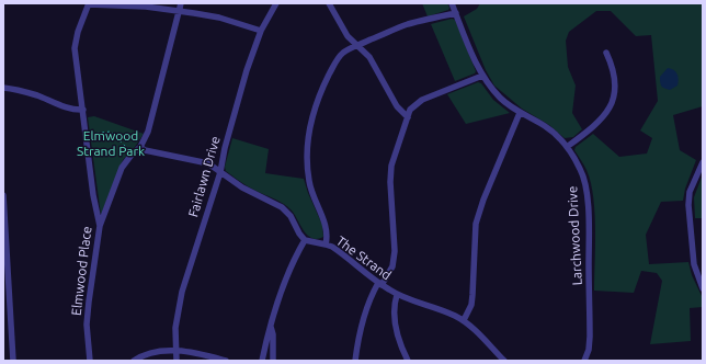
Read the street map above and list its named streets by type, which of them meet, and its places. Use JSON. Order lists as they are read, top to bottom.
{
  "streets": {
    "street": [
      "Fairlawn Drive",
      "Larchwood Drive",
      "The Strand",
      "Elmwood Place"
    ]
  },
  "parks": ["Elmwood Strand Park"]
}
